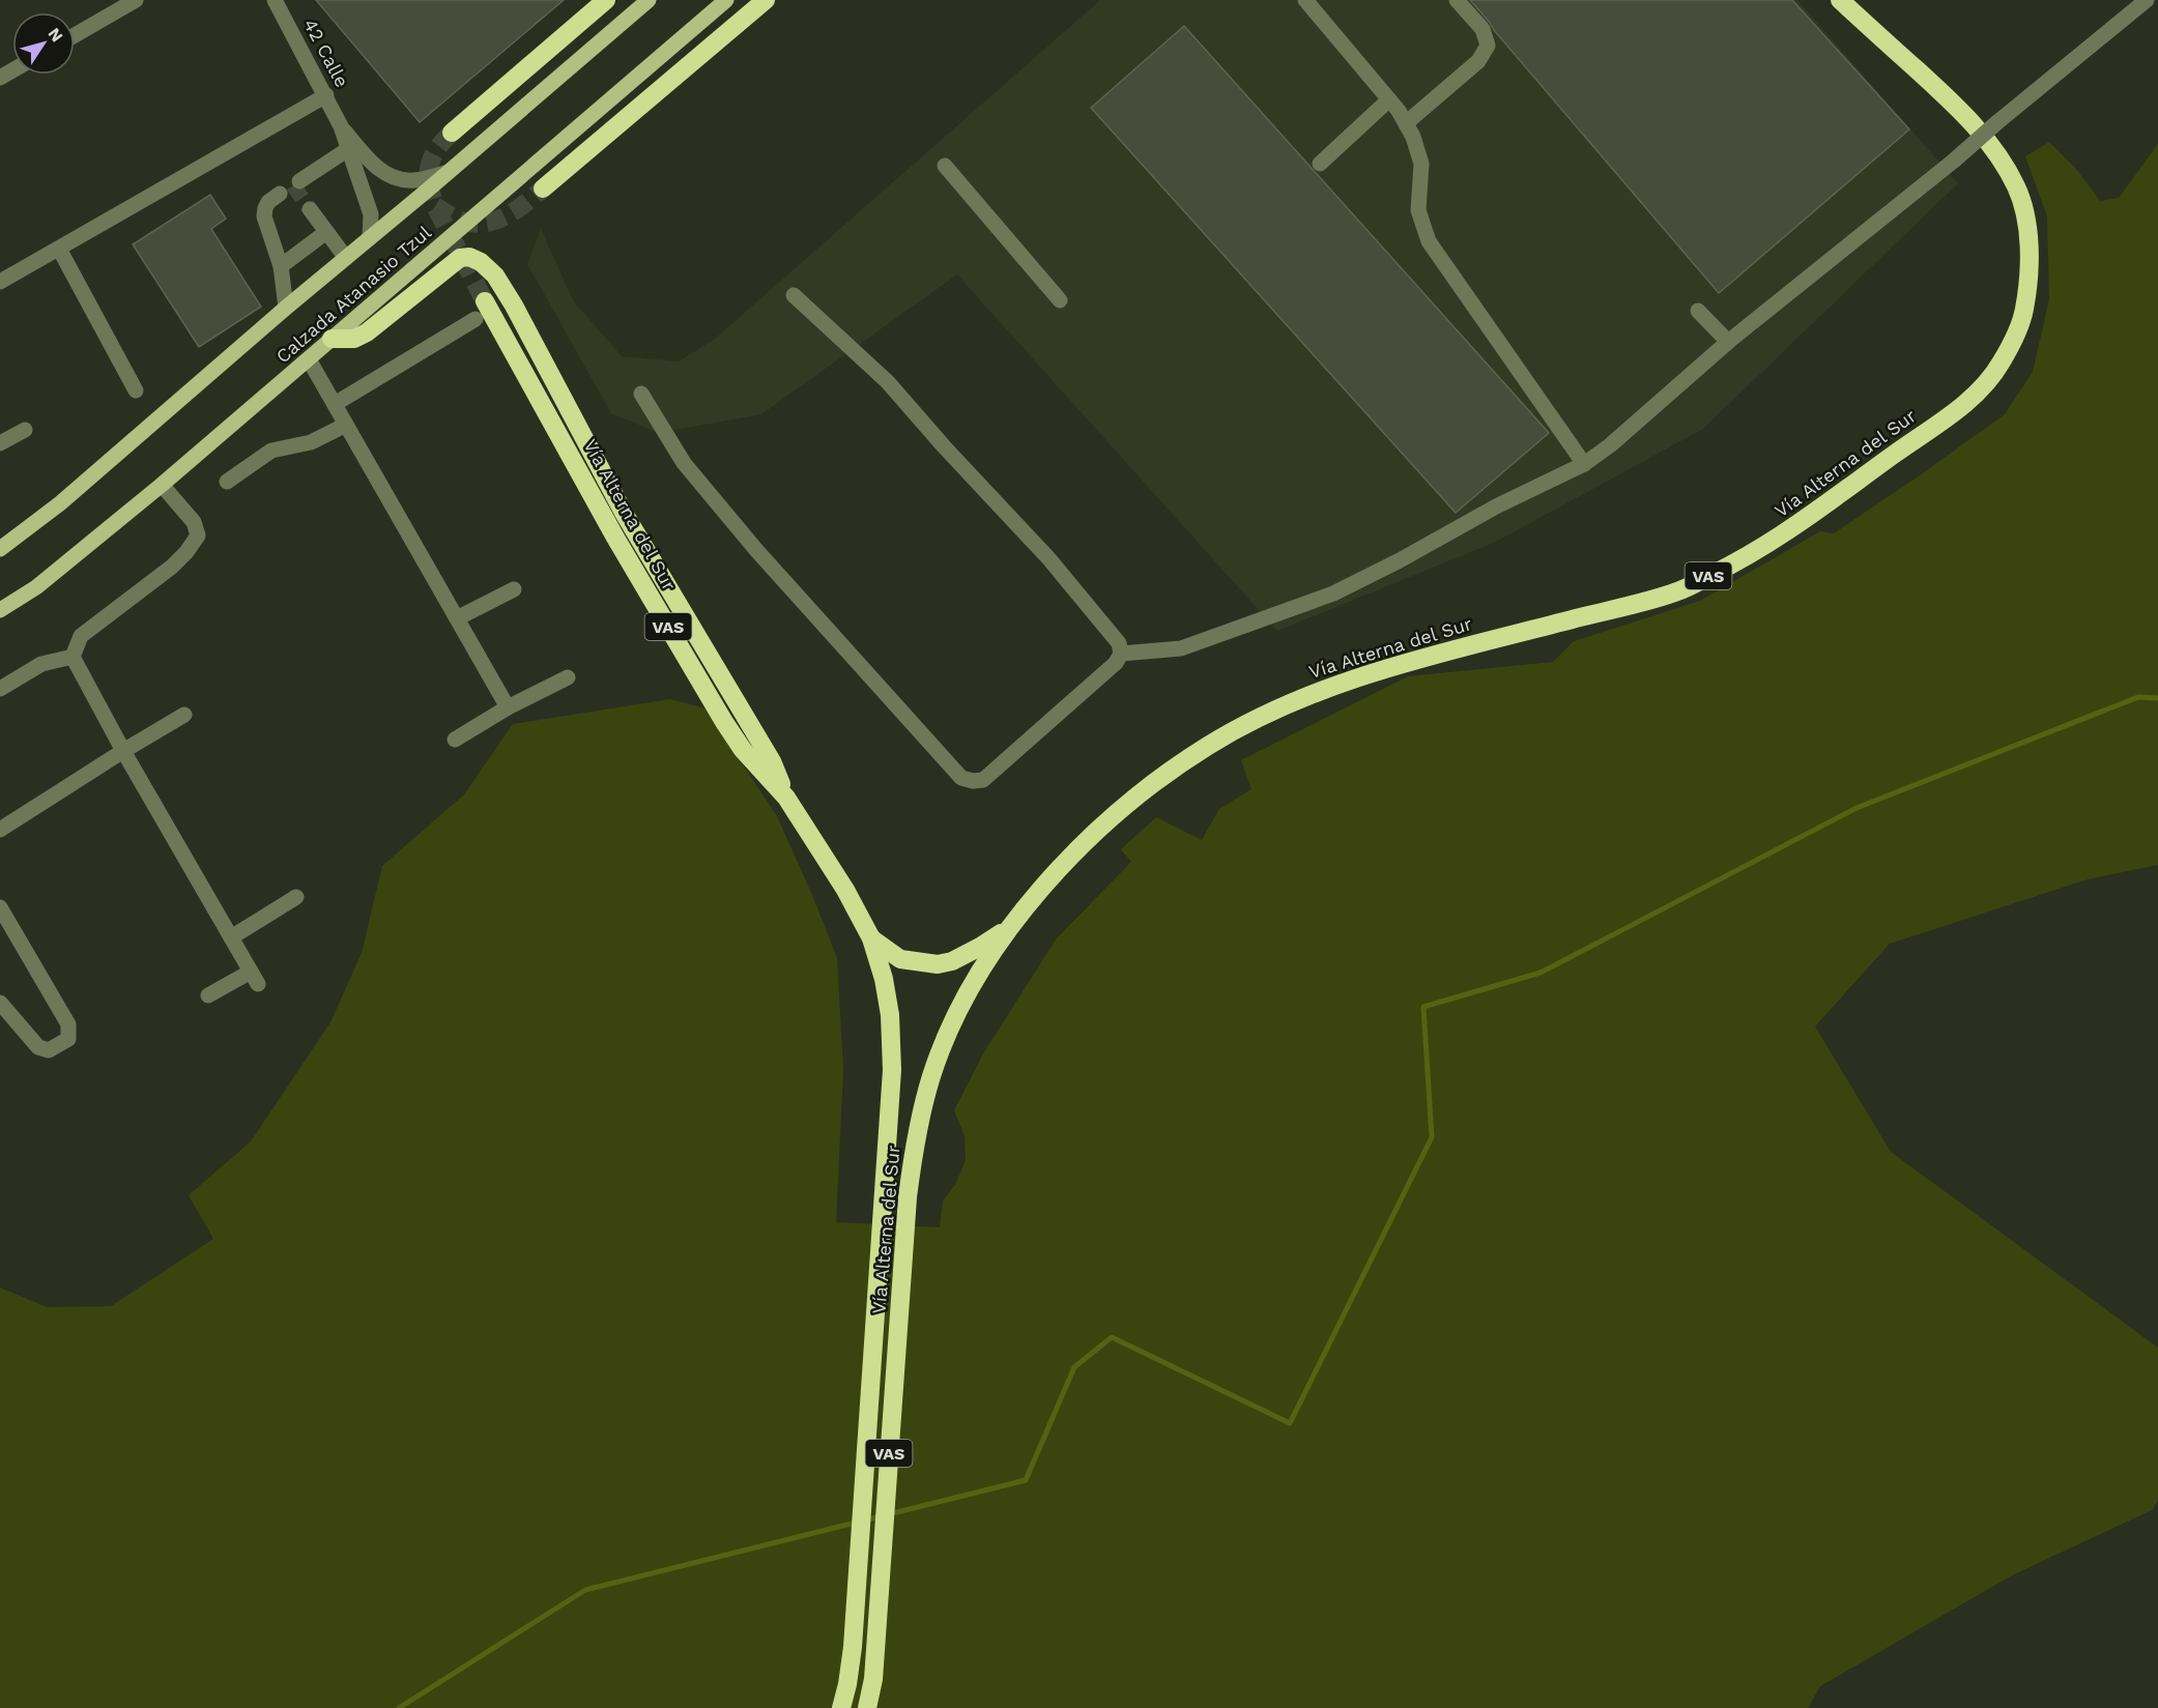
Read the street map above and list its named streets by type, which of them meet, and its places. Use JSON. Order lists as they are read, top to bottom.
{
  "streets": {
    "highway": ["Vía Alterna del Sur", "VAS"],
    "main road": ["Calzada Atanasio Tzul"],
    "street": ["42 Calle"]
  },
  "crossings": [
    ["42 Calle", "Calzada Atanasio Tzul"]
  ],
  "north": "top right"
}
